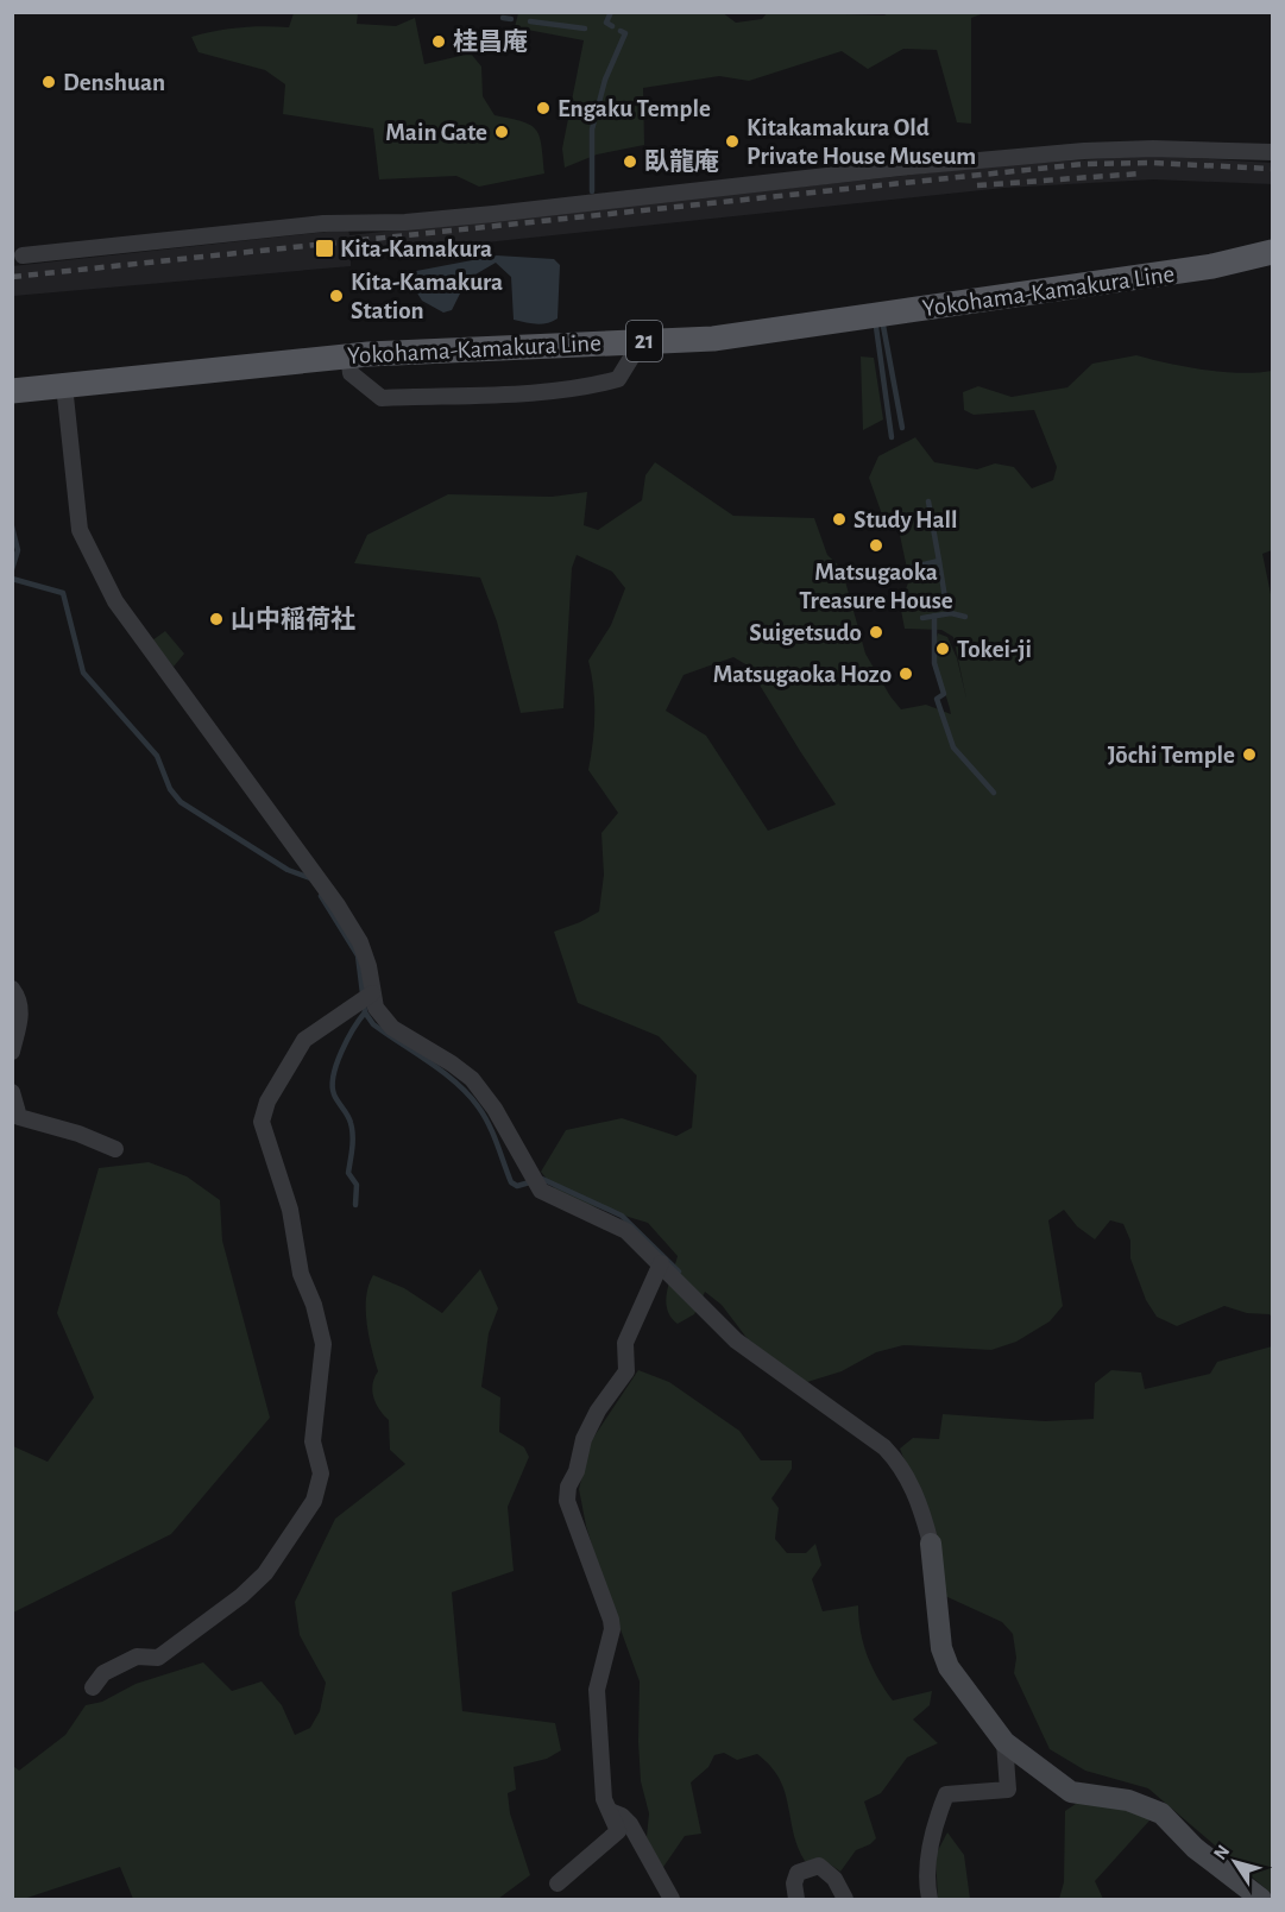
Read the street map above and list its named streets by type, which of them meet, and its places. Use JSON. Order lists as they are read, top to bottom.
{
  "streets": {
    "main road": ["Yokohama-Kamakura Line", "21"]
  },
  "places": {
    "other": [
      "桂昌庵",
      "Denshuan",
      "Engaku Temple",
      "Main Gate",
      "Kitakamakura Old Private House Museum",
      "臥龍庵",
      "Kita-Kamakura Station",
      "Study Hall",
      "Matsugaoka Treasure House",
      "山中稲荷社",
      "Suigetsudo",
      "Tokei-ji",
      "Matsugaoka Hozo",
      "Jōchi Temple"
    ],
    "transit": ["Kita-Kamakura"]
  },
  "north": "top left"
}
